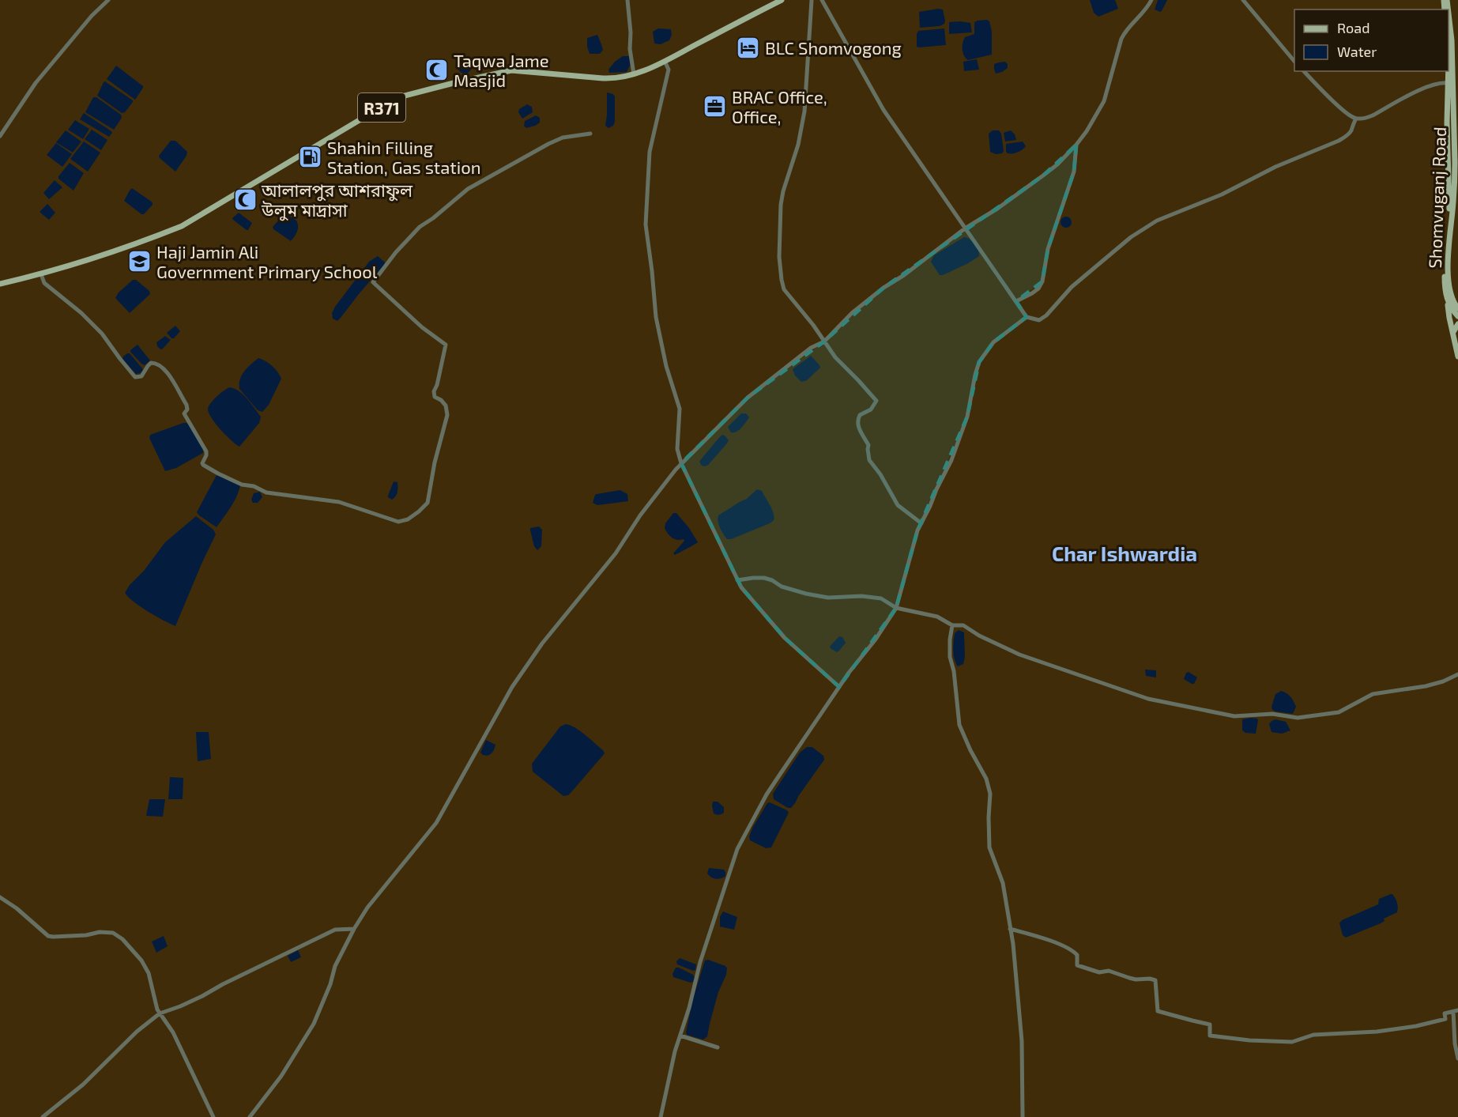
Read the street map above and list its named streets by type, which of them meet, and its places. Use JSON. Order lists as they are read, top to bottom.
{
  "streets": {
    "main road": ["R371", "Shomvuganj Road"]
  },
  "districts": ["Char Ishwardia"],
  "places": {
    "hotel": ["BLC Shomvogong"],
    "mosque": ["Taqwa Jame Masjid", "আলালপুর আশরাফুল উলুম মাদ্রাসা"],
    "office": ["BRAC Office, Office,"],
    "fuel station": ["Shahin Filling Station, Gas station"],
    "school or university": ["Haji Jamin Ali Government Primary School"]
  },
  "legend": ["Road", "Water"]
}
